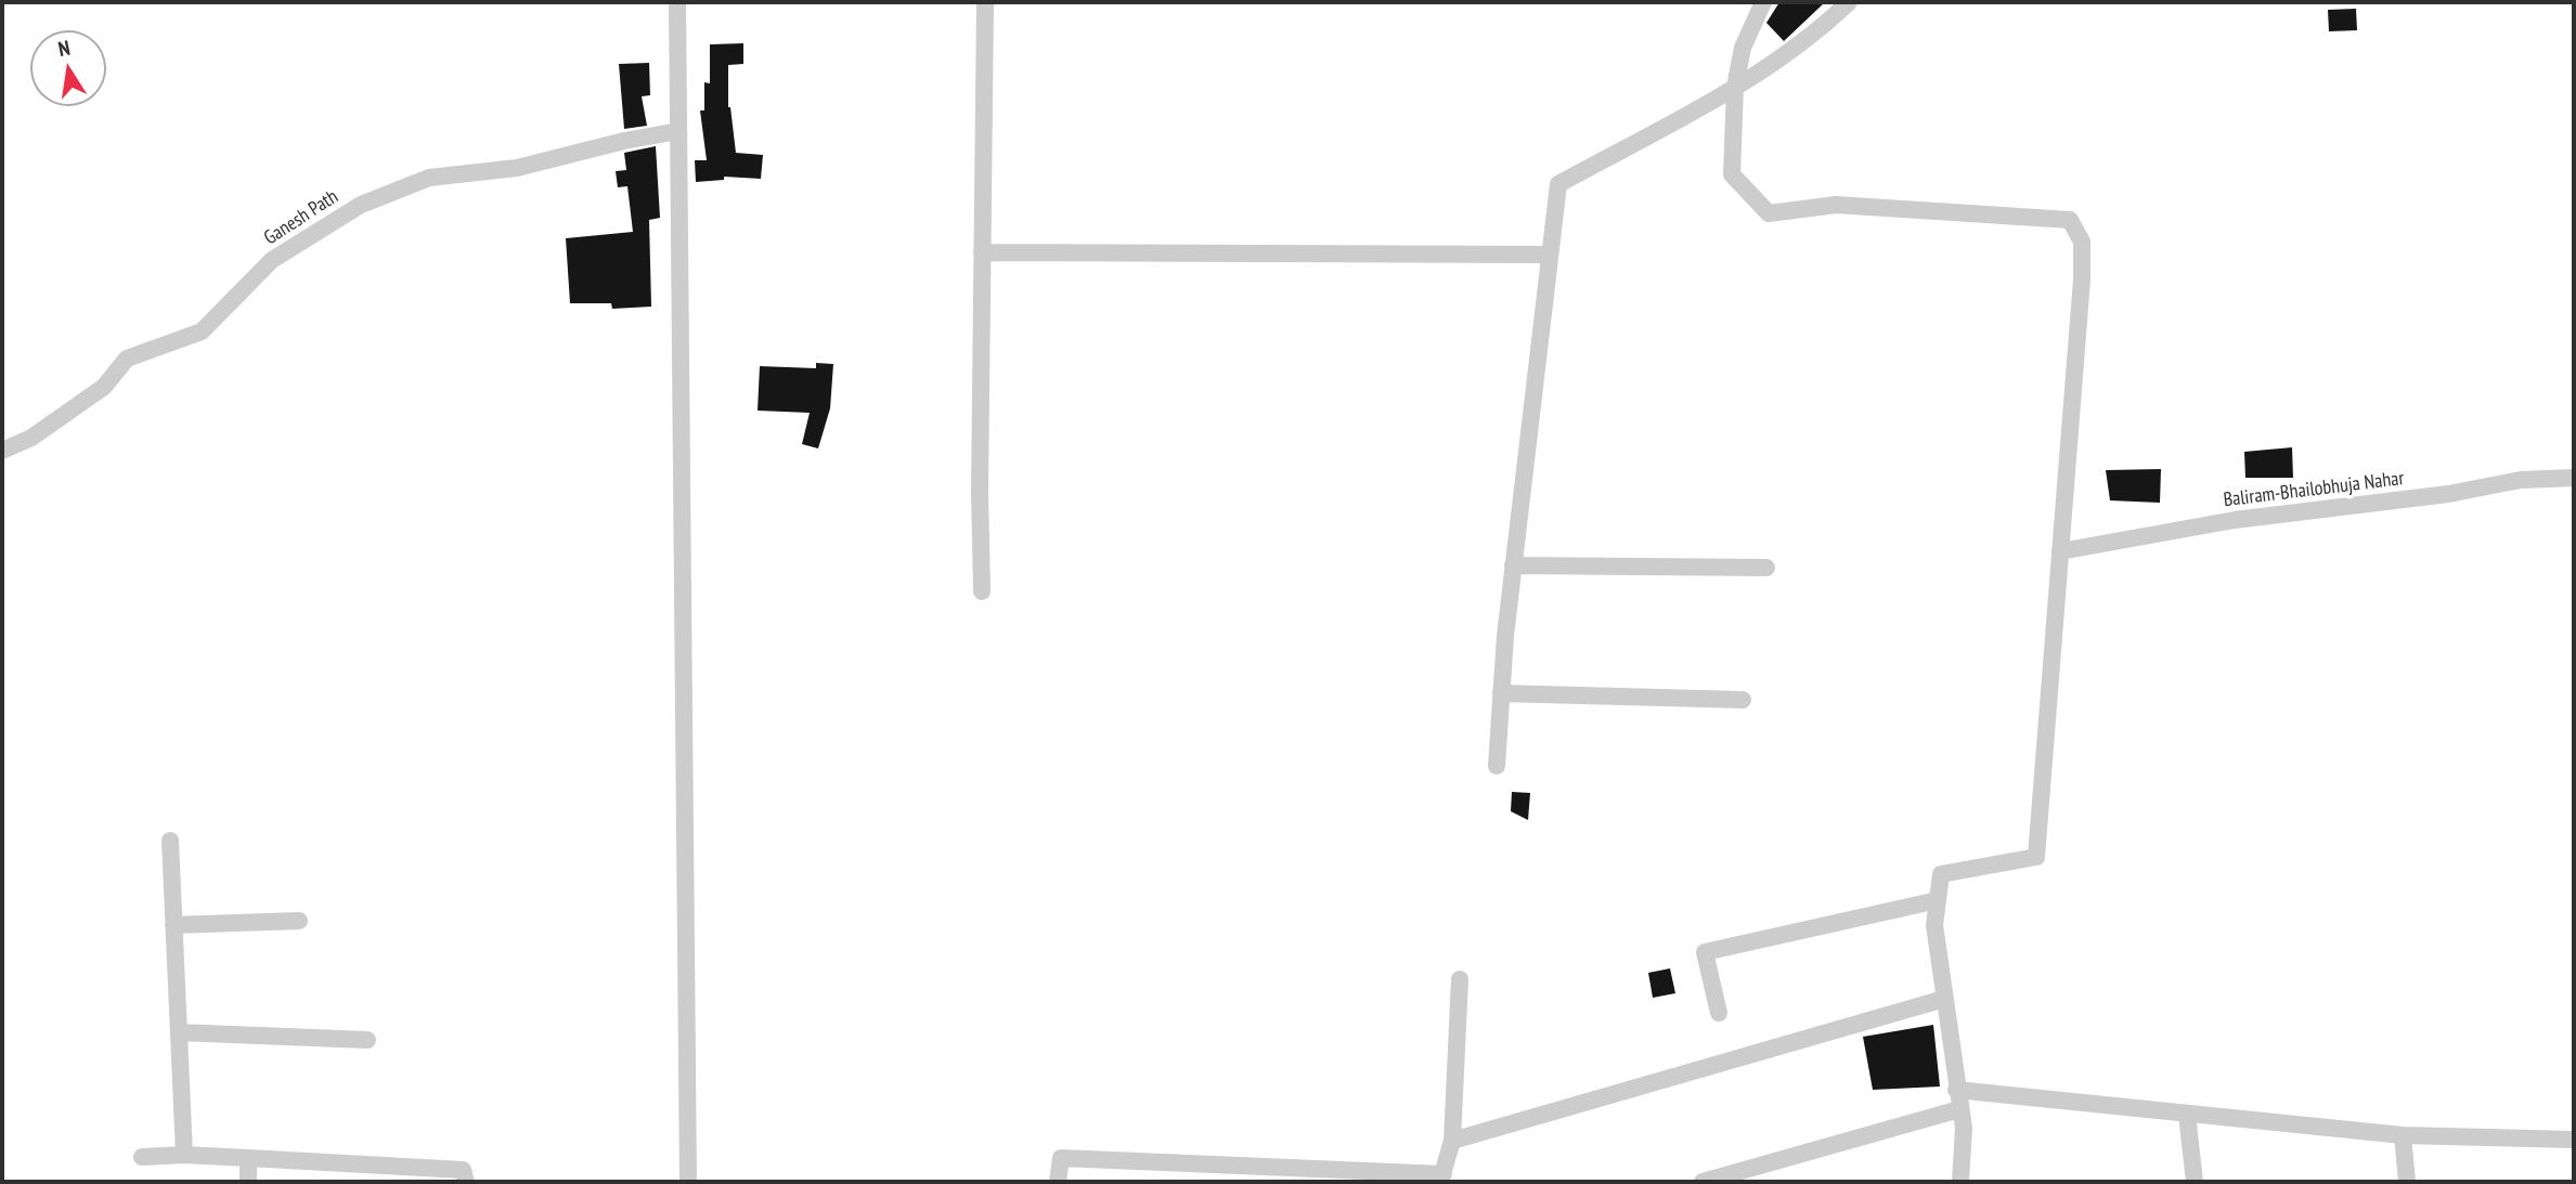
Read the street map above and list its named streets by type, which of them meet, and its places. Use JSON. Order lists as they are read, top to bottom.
{
  "streets": {
    "street": ["Ganesh Path", "Baliram-Bhailobhuja Nahar"]
  },
  "north": "top"
}
